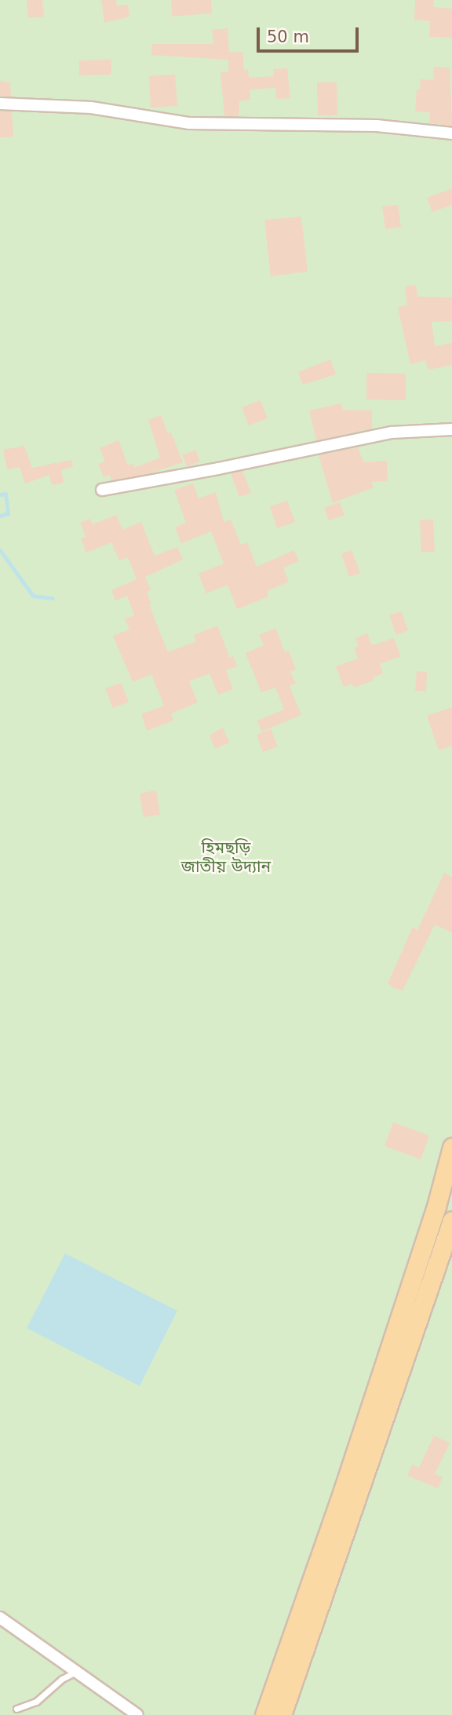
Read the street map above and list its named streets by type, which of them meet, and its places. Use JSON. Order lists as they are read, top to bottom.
{
  "parks": ["হিমছড়ি জাতীয় উদ্যান"],
  "scale_bar": "50 m"
}
